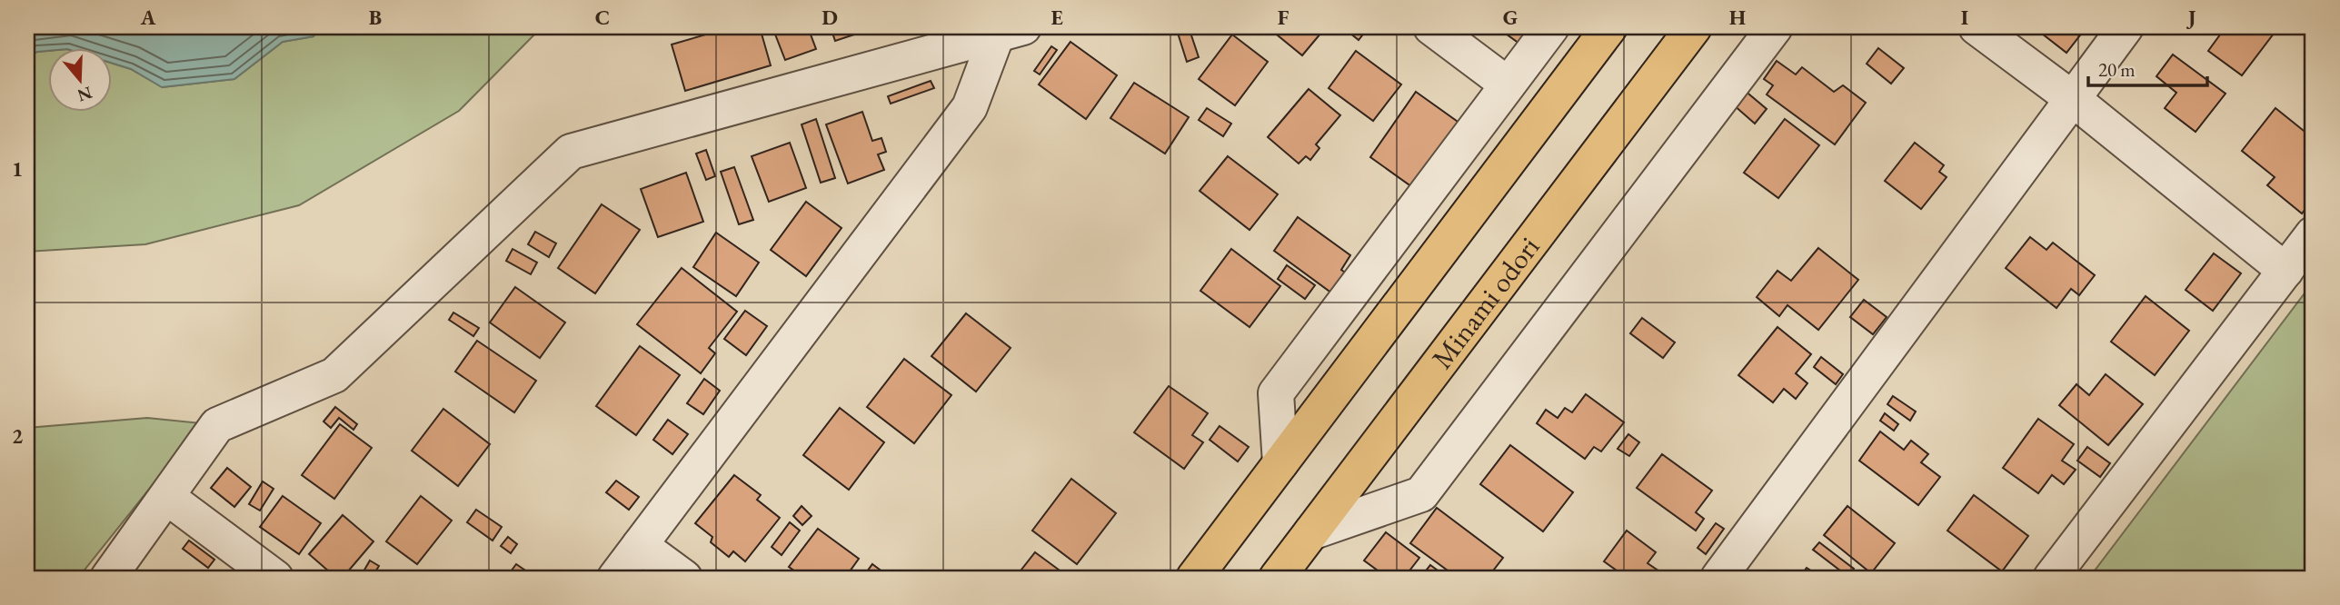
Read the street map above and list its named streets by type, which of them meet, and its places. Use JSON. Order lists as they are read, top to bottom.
{
  "streets": {
    "main road": ["Minami odori"]
  },
  "scale_bar": "20 m",
  "north": "bottom",
  "grid": {
    "columns": [
      "A",
      "B",
      "C",
      "D",
      "E",
      "F",
      "G",
      "H",
      "I",
      "J"
    ],
    "rows": ["1", "2"]
  }
}
